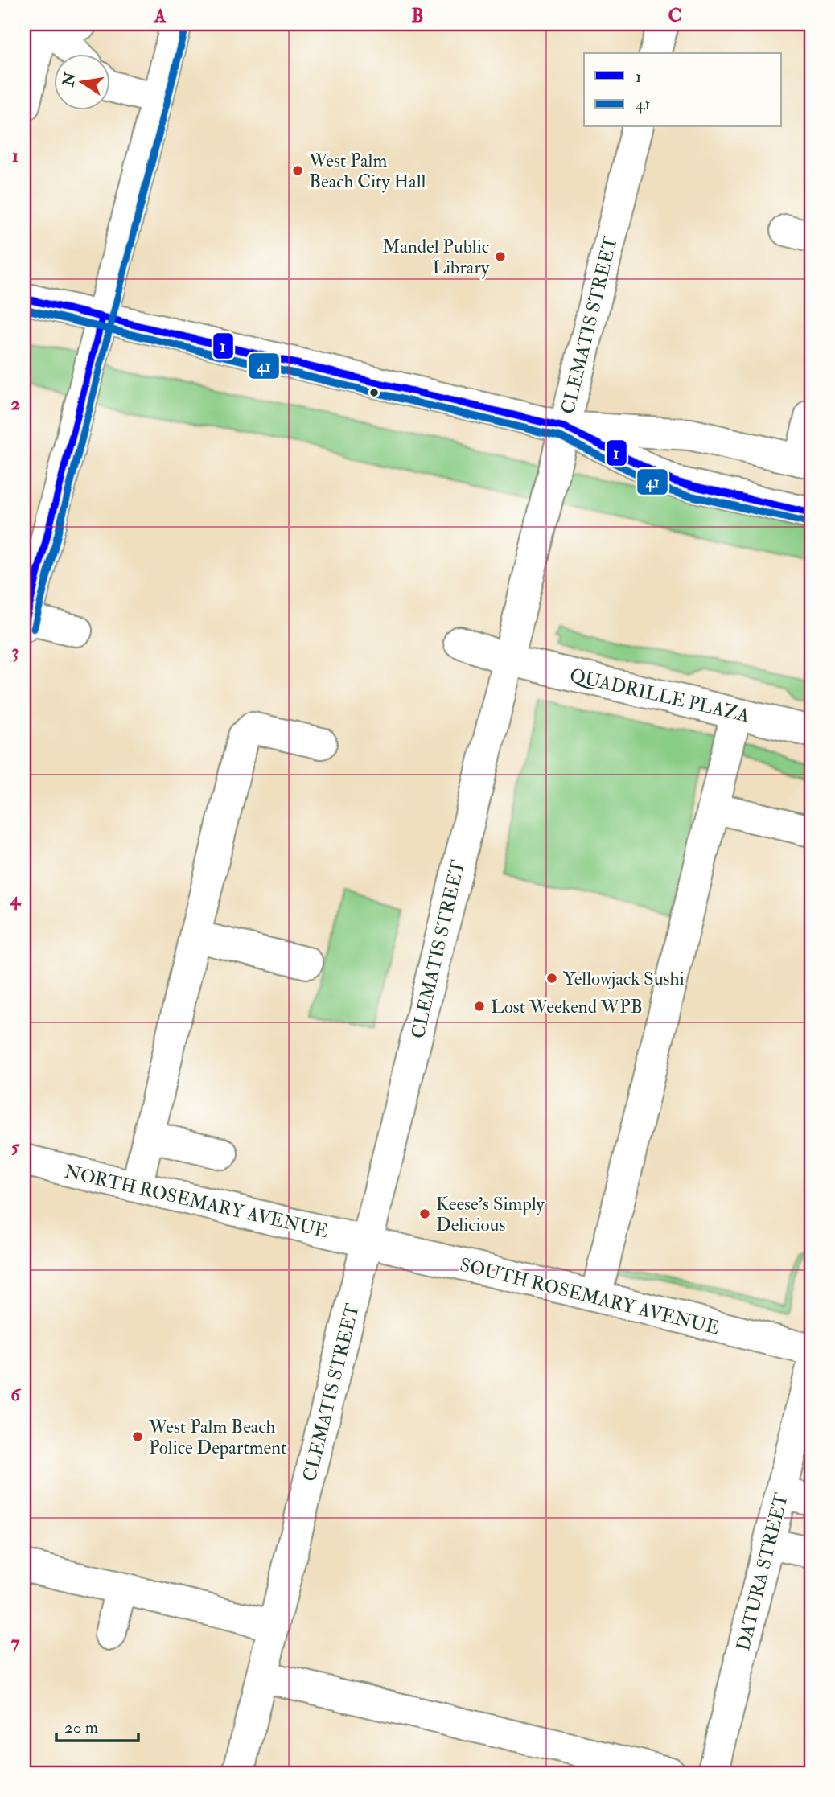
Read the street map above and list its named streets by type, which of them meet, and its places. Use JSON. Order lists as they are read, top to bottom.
{
  "streets": {
    "street": [
      "CLEMATIS STREET",
      "QUADRILLE PLAZA",
      "NORTH ROSEMARY AVENUE",
      "SOUTH ROSEMARY AVENUE",
      "DATURA STREET"
    ]
  },
  "crossings": [
    ["CLEMATIS STREET", "QUADRILLE PLAZA"],
    ["CLEMATIS STREET", "NORTH ROSEMARY AVENUE"],
    ["CLEMATIS STREET", "SOUTH ROSEMARY AVENUE"],
    ["NORTH ROSEMARY AVENUE", "SOUTH ROSEMARY AVENUE"]
  ],
  "places": [
    "West Palm Beach City Hall",
    "Mandel Public Library",
    "Yellowjack Sushi",
    "Lost Weekend WPB",
    "Keese's Simply Delicious",
    "West Palm Beach Police Department"
  ],
  "lines": ["transit line 41", "transit line 1"],
  "legend": ["1", "41"],
  "scale_bar": "20 m",
  "north": "left",
  "grid": {
    "columns": ["A", "B", "C"],
    "rows": [
      "1",
      "2",
      "3",
      "4",
      "5",
      "6",
      "7"
    ]
  }
}
